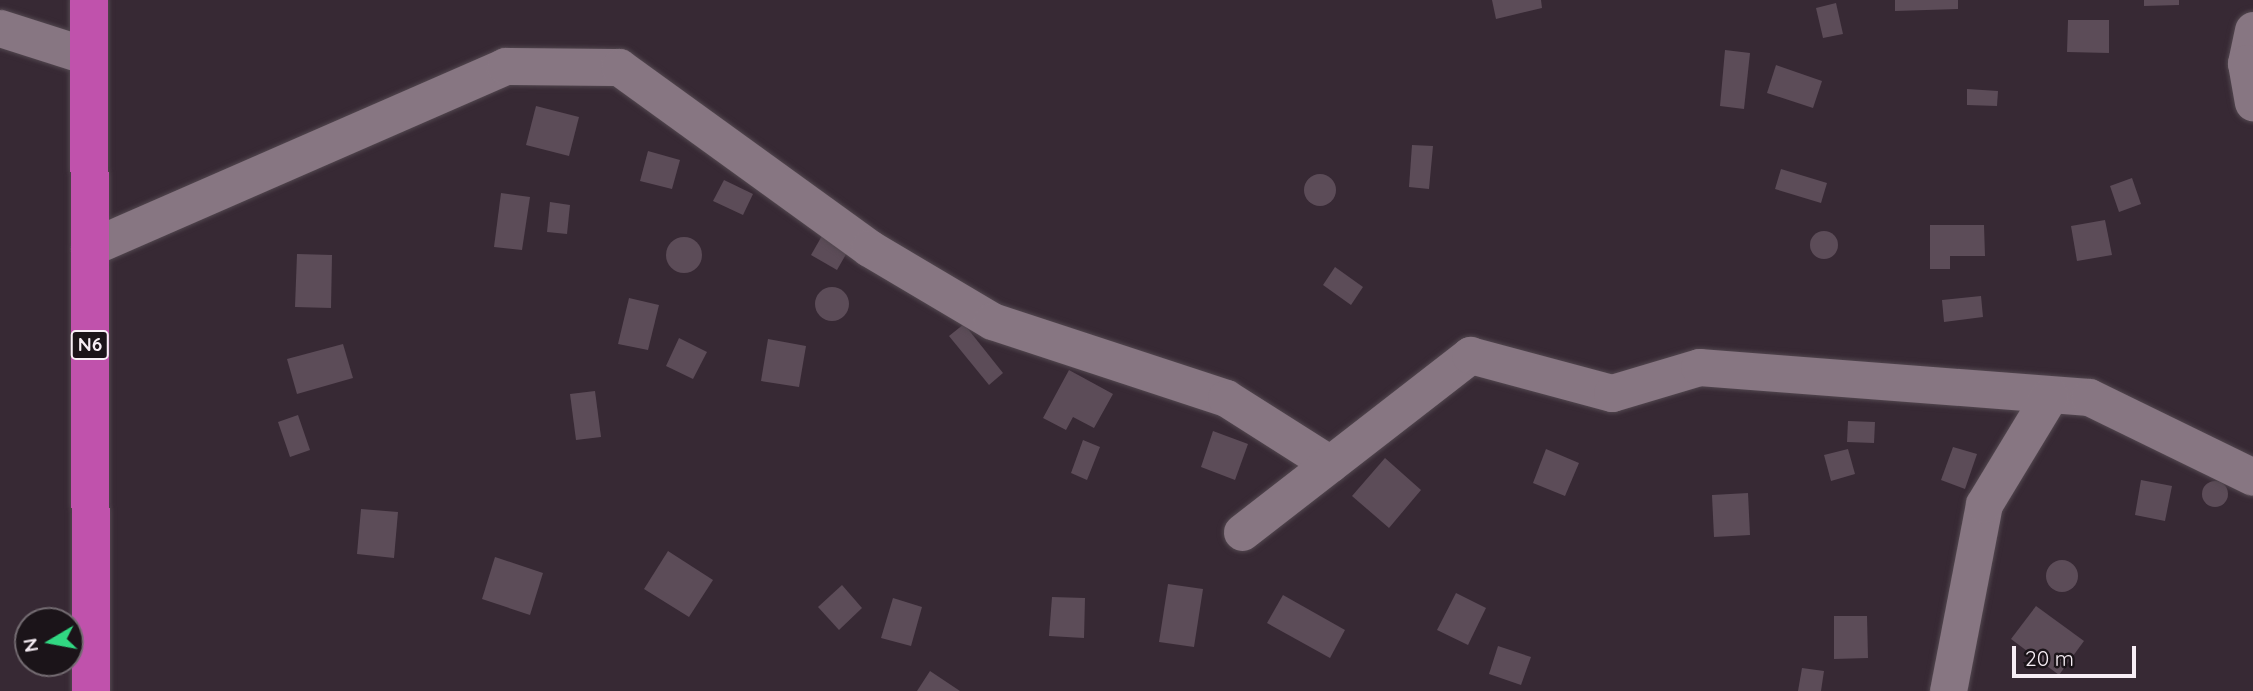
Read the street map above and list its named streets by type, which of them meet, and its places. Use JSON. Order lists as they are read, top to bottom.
{
  "streets": {
    "highway": ["N6"]
  },
  "scale_bar": "20 m",
  "north": "left"
}
